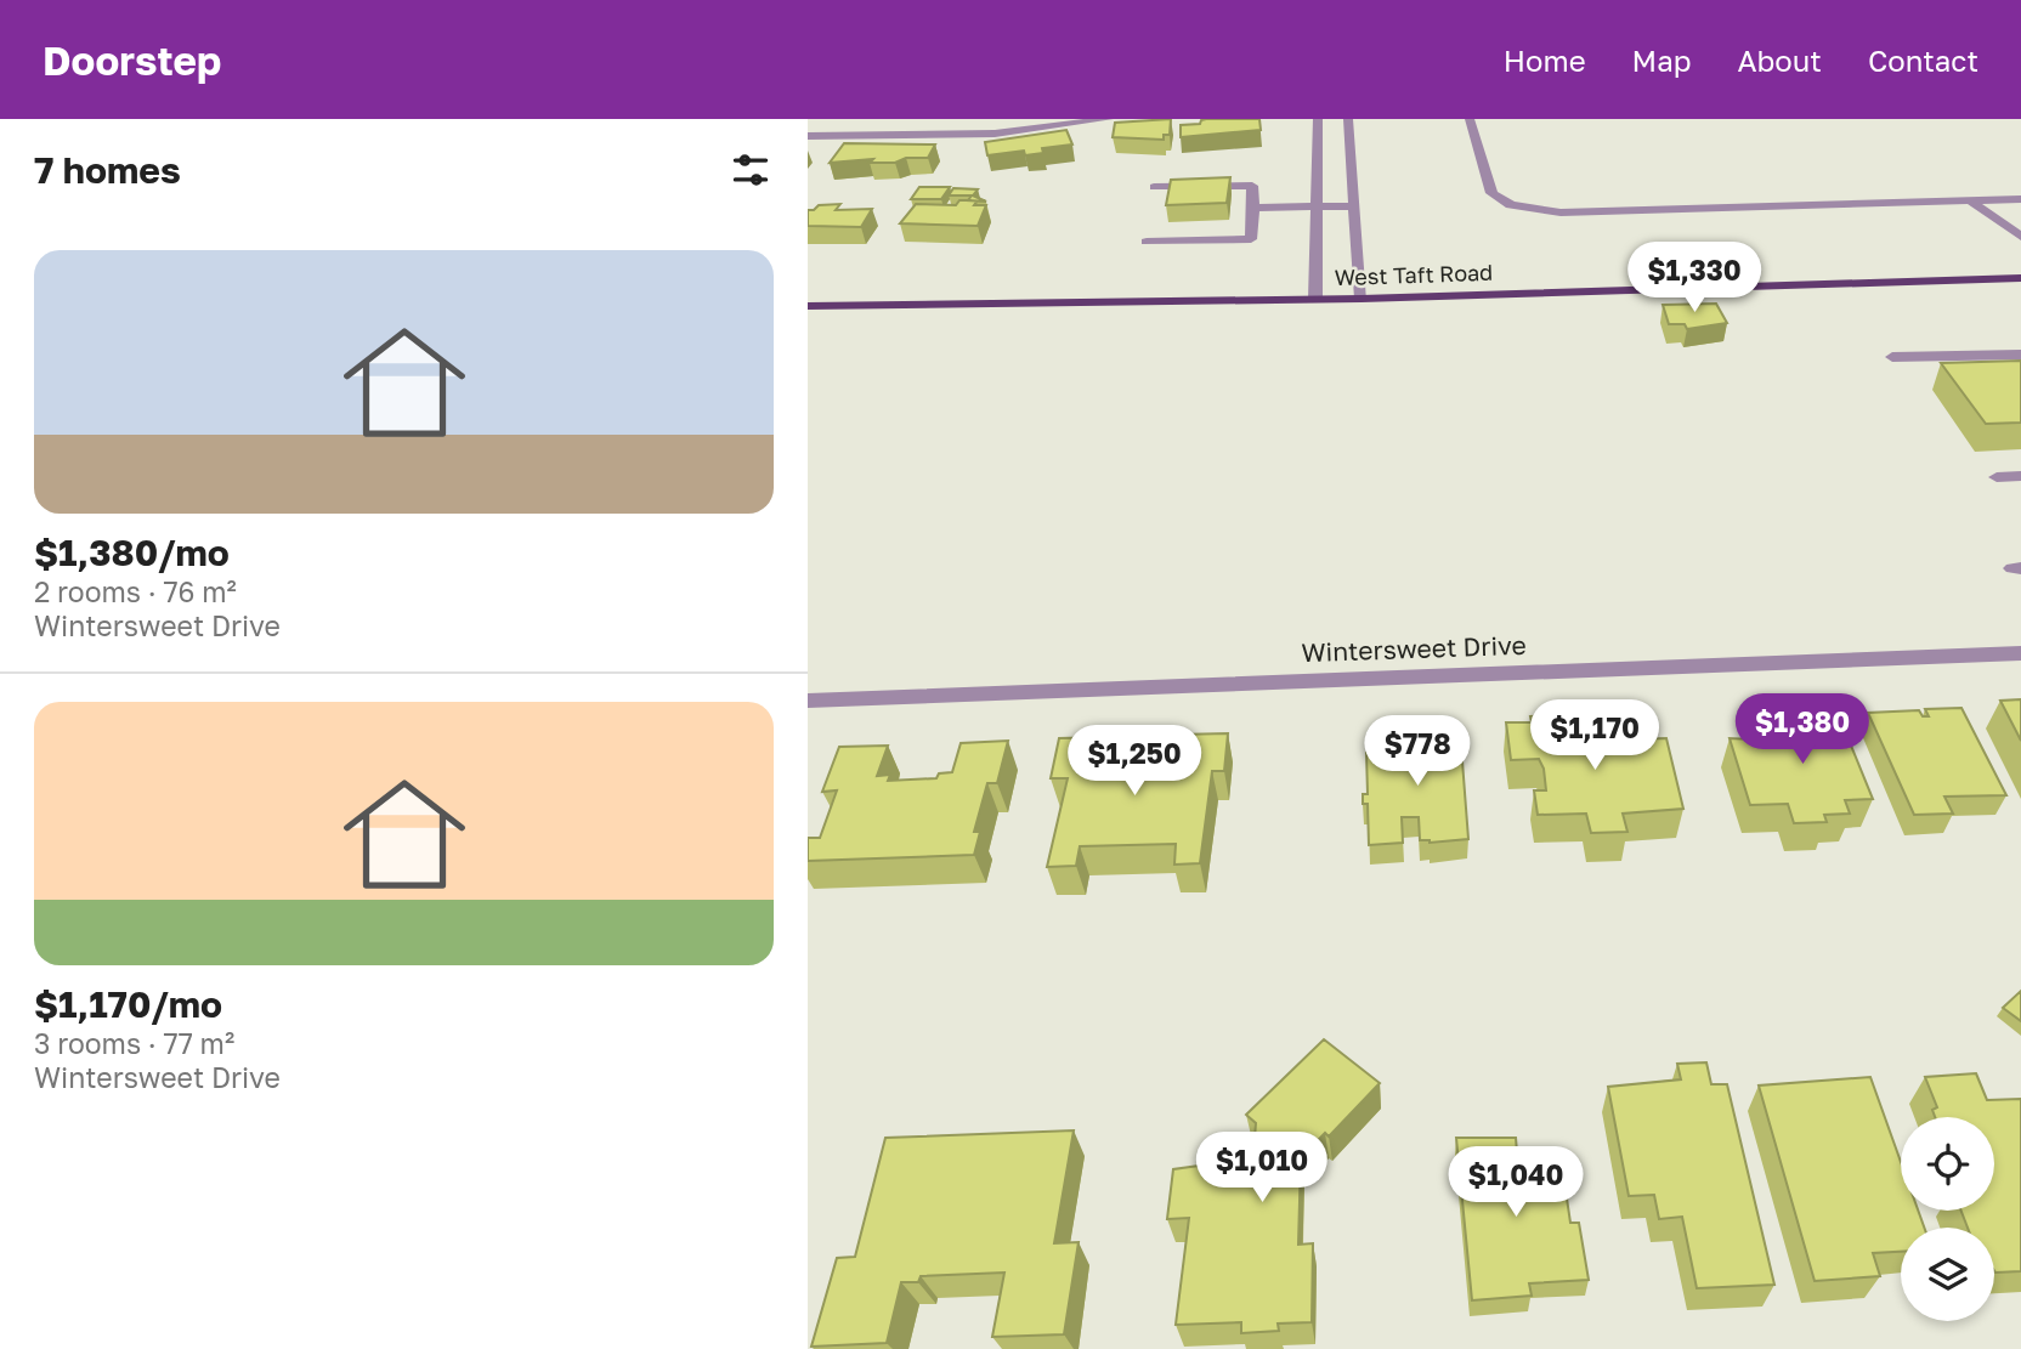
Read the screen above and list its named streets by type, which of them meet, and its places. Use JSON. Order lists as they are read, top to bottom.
{
  "streets": {
    "main road": ["West Taft Road"],
    "street": ["Wintersweet Drive"]
  },
  "page": {
    "header": "Doorstep",
    "nav": [
      "Home",
      "Map",
      "About",
      "Contact"
    ],
    "heading": "7 homes",
    "list": [
      {
        "name": "$1,380/mo",
        "note": "2 rooms · 76 m² · Wintersweet Drive"
      },
      {
        "name": "$1,170/mo",
        "note": "3 rooms · 77 m² · Wintersweet Drive"
      }
    ],
    "price": [
      "$1,330",
      "$1,380",
      "$1,170",
      "$778",
      "$1,250",
      "$1,010",
      "$1,040"
    ]
  }
}
